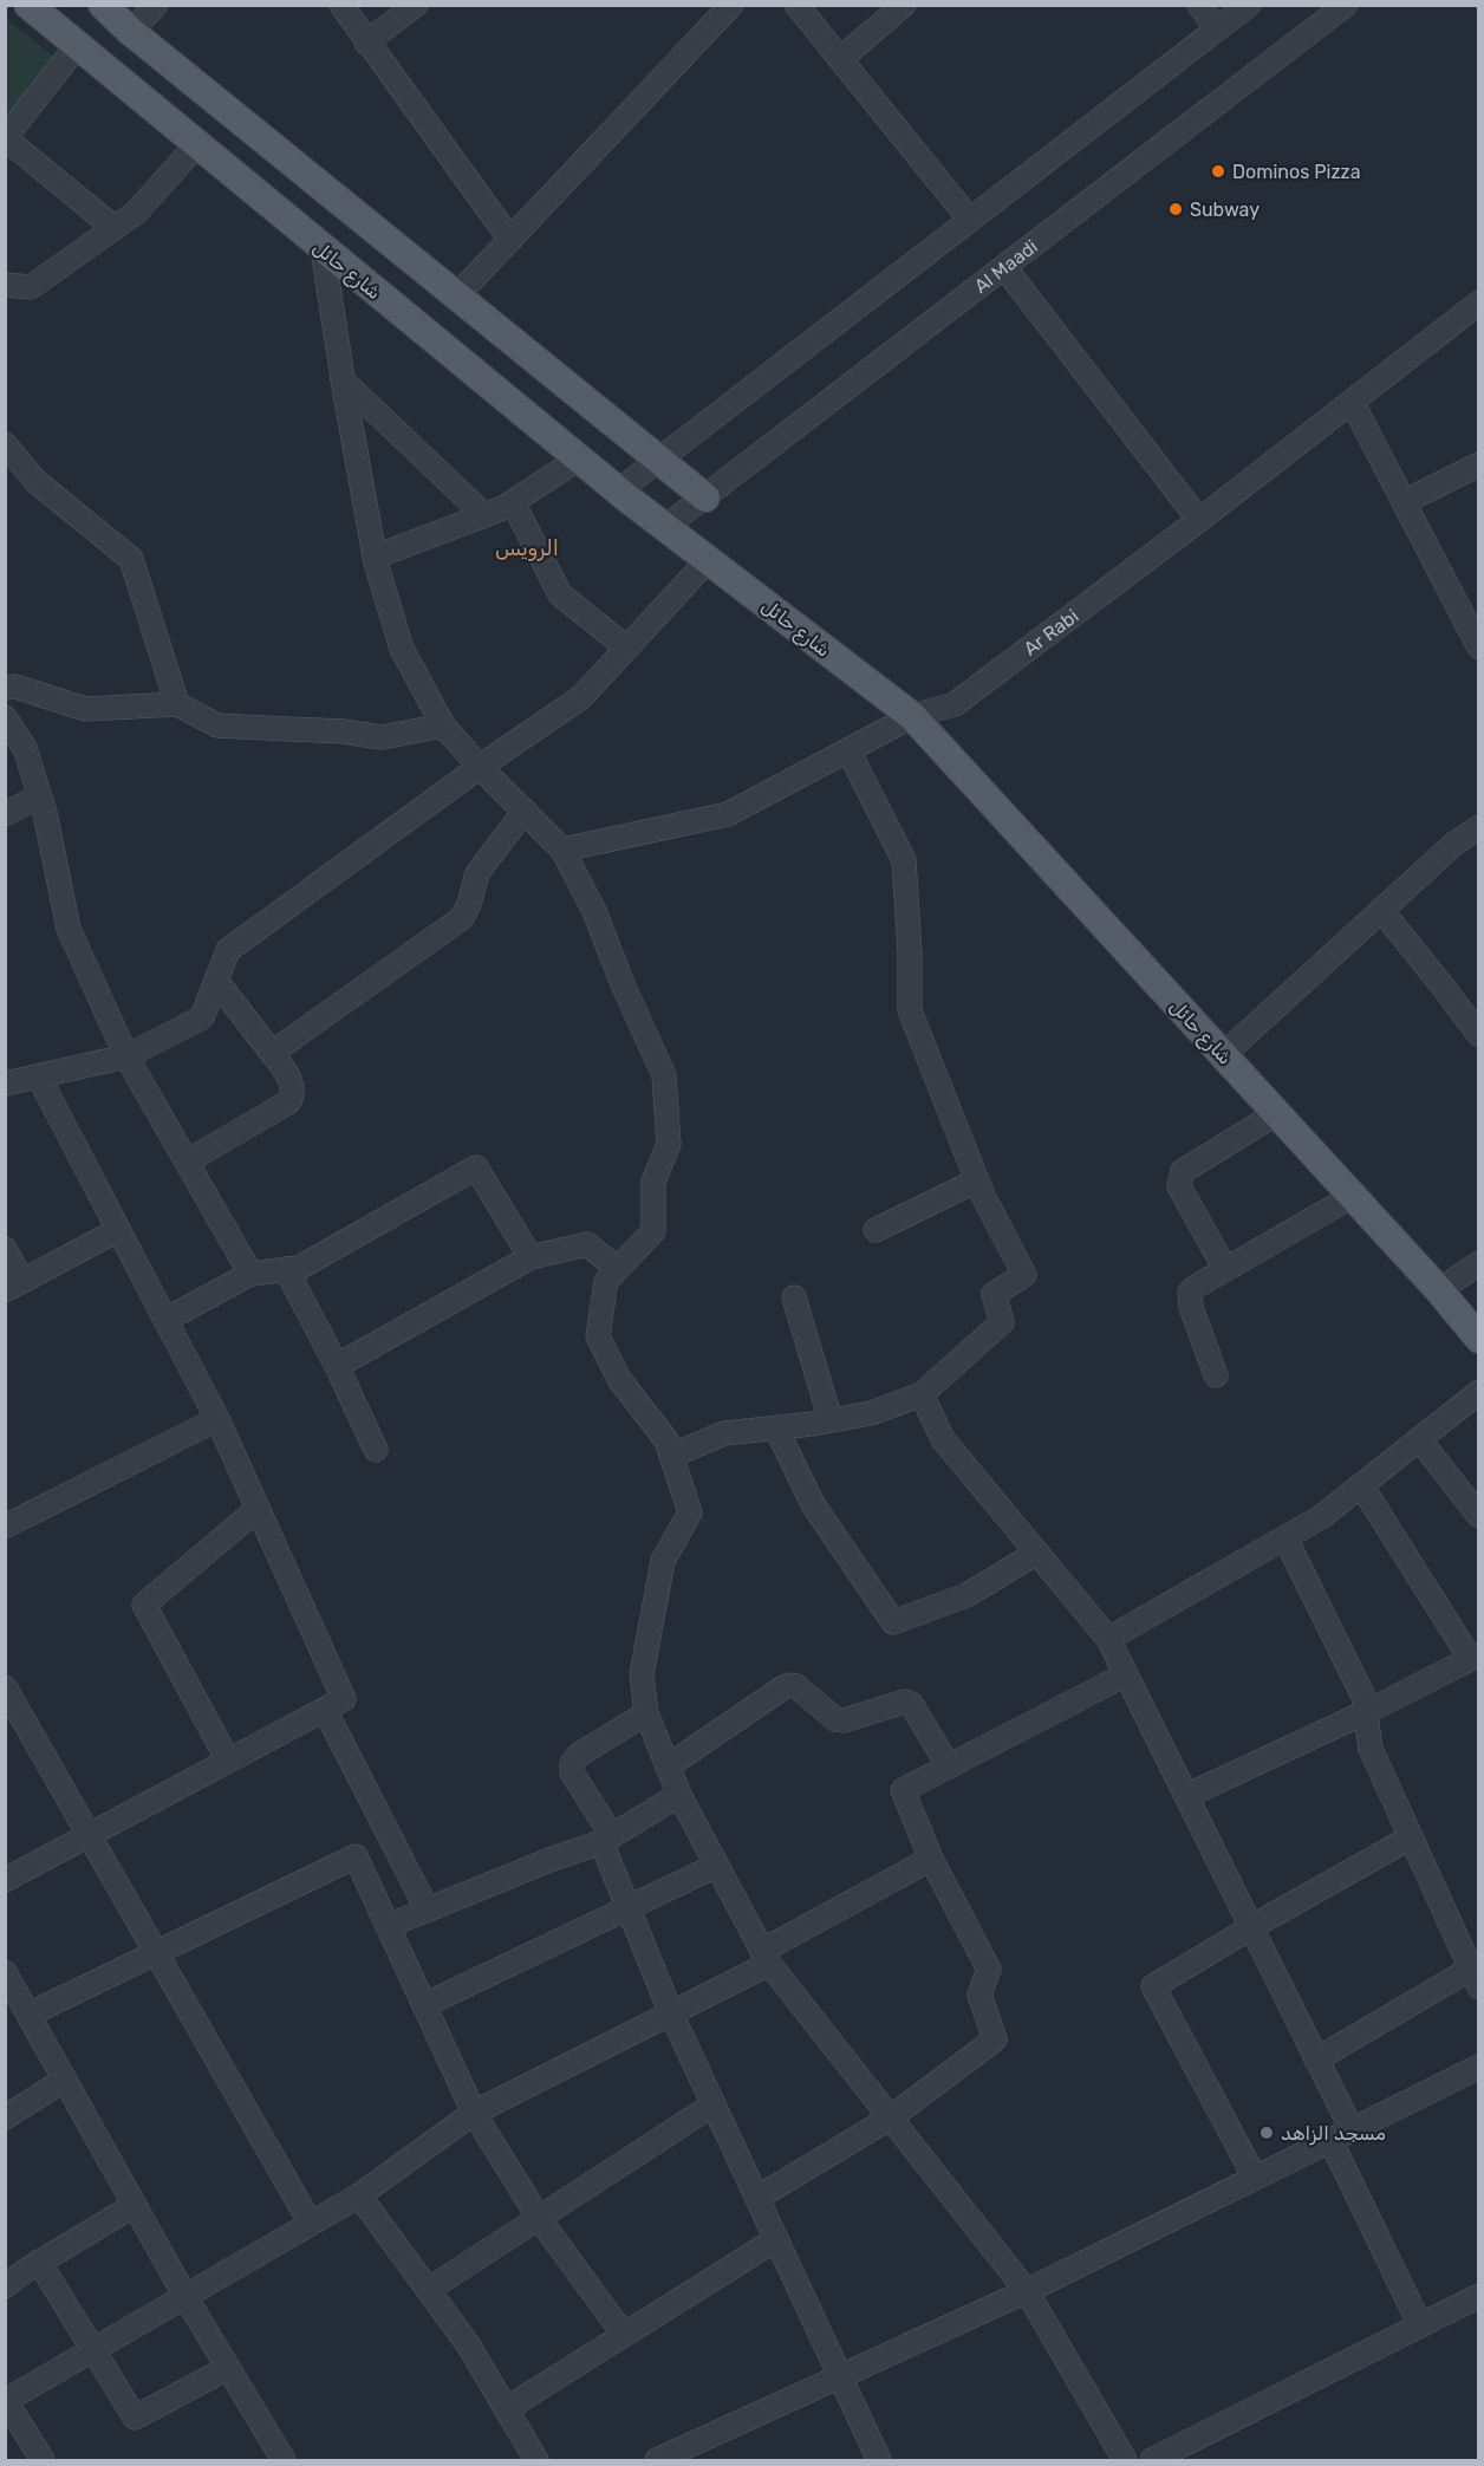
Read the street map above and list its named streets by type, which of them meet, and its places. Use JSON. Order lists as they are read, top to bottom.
{
  "streets": {
    "main road": ["شارع حائل"],
    "street": ["Al Maadi", "Ar Rabi"]
  },
  "crossings": [
    ["Al Maadi", "شارع حائل"],
    ["شارع حائل", "Ar Rabi"]
  ],
  "districts": ["الرويس"],
  "places": ["Dominos Pizza", "Subway", "مسجد الزاهد"]
}
